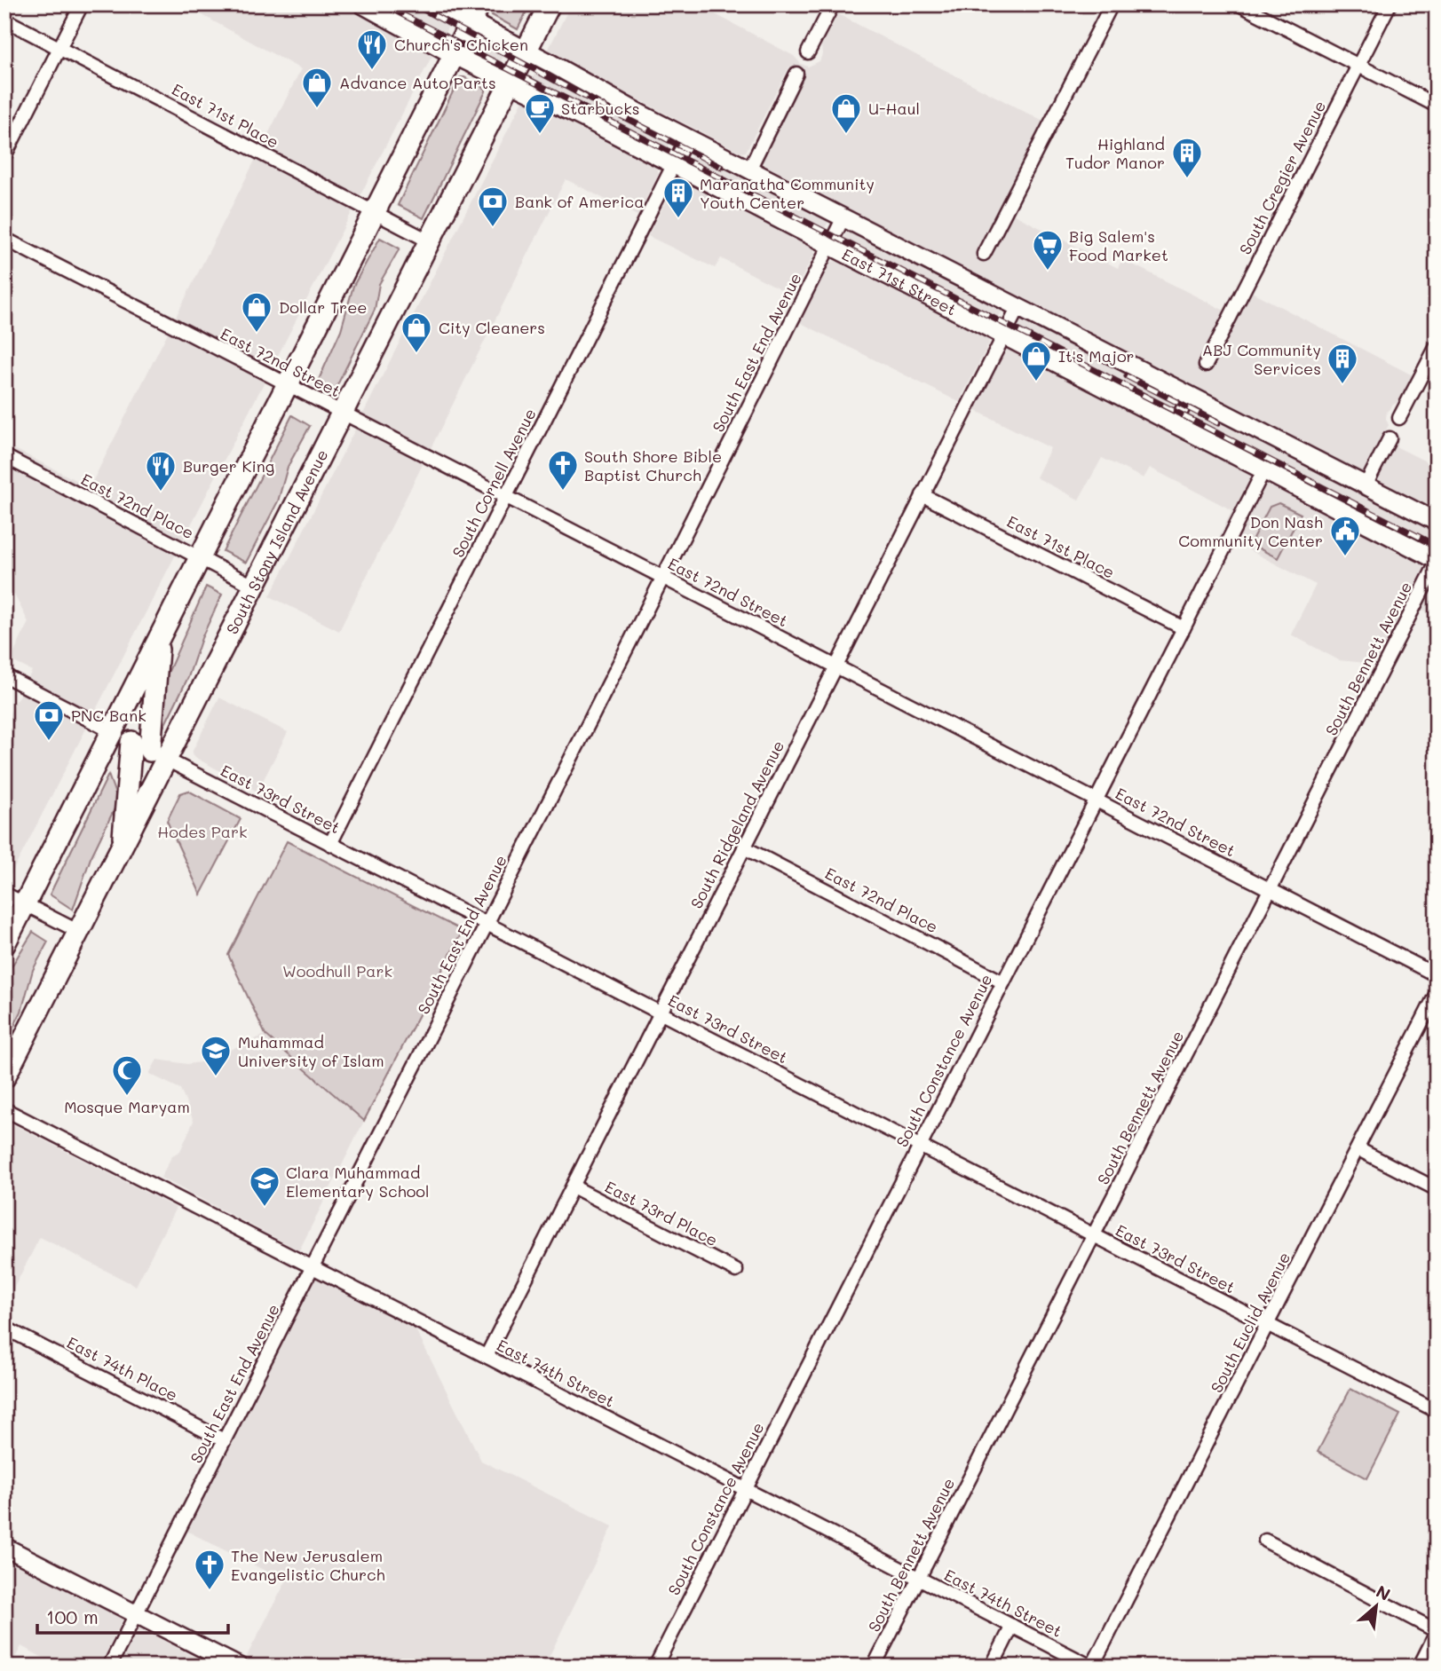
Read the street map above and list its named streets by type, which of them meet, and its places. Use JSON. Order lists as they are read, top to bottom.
{
  "streets": {
    "highway": ["South Stony Island Avenue"],
    "main road": ["East 71st Street"],
    "street": [
      "East 71st Place",
      "South Cregier Avenue",
      "South East End Avenue",
      "East 72nd Street",
      "South Cornell Avenue",
      "East 72nd Place",
      "South Bennett Avenue",
      "East 73rd Street",
      "South Ridgeland Avenue",
      "South Constance Avenue",
      "East 73rd Place",
      "South Euclid Avenue",
      "East 74th Place",
      "East 74th Street"
    ]
  },
  "crossings": [
    ["East 71st Place", "South Stony Island Avenue"],
    ["East 71st Place", "South Ridgeland Avenue"],
    ["East 71st Place", "South Constance Avenue"],
    ["East 71st Street", "South East End Avenue"],
    ["East 71st Street", "South Cornell Avenue"],
    ["East 71st Street", "South Stony Island Avenue"],
    ["East 71st Street", "South Bennett Avenue"],
    ["East 71st Street", "South Ridgeland Avenue"],
    ["East 71st Street", "South Constance Avenue"],
    ["South East End Avenue", "East 72nd Street"],
    ["South East End Avenue", "East 73rd Street"],
    ["South East End Avenue", "East 74th Place"],
    ["South East End Avenue", "East 74th Street"],
    ["East 72nd Street", "South Cornell Avenue"],
    ["East 72nd Street", "South Stony Island Avenue"],
    ["East 72nd Street", "South Bennett Avenue"],
    ["East 72nd Street", "South Ridgeland Avenue"],
    ["East 72nd Street", "South Constance Avenue"],
    ["South Cornell Avenue", "East 73rd Street"],
    ["East 72nd Place", "South Stony Island Avenue"],
    ["East 72nd Place", "South Ridgeland Avenue"],
    ["East 72nd Place", "South Constance Avenue"],
    ["South Stony Island Avenue", "East 73rd Street"],
    ["South Bennett Avenue", "East 73rd Street"],
    ["South Bennett Avenue", "East 74th Street"],
    ["East 73rd Street", "South Ridgeland Avenue"],
    ["East 73rd Street", "South Constance Avenue"],
    ["East 73rd Street", "South Euclid Avenue"],
    ["South Ridgeland Avenue", "East 73rd Place"],
    ["South Ridgeland Avenue", "East 74th Street"],
    ["South Constance Avenue", "East 74th Street"],
    ["South Euclid Avenue", "East 74th Street"]
  ],
  "parks": ["Hodes Park", "Woodhull Park"],
  "places": {
    "restaurant": ["Church's Chicken", "Burger King"],
    "shop": [
      "Advance Auto Parts",
      "U-Haul",
      "Dollar Tree",
      "City Cleaners",
      "It's Major"
    ],
    "cafe": ["Starbucks"],
    "building": ["Highland Tudor Manor", "Maranatha Community Youth Center", "ABJ Community Services"],
    "bank": ["Bank of America", "PNC Bank"],
    "supermarket": ["Big Salem's Food Market"],
    "church": ["South Shore Bible Baptist Church", "The New Jerusalem Evangelistic Church"],
    "public building": ["Don Nash Community Center"],
    "school or university": ["Muhammad University of Islam", "Clara Muhammad Elementary School"],
    "mosque": ["Mosque Maryam"]
  },
  "scale_bar": "100 m",
  "north": "top right"
}
